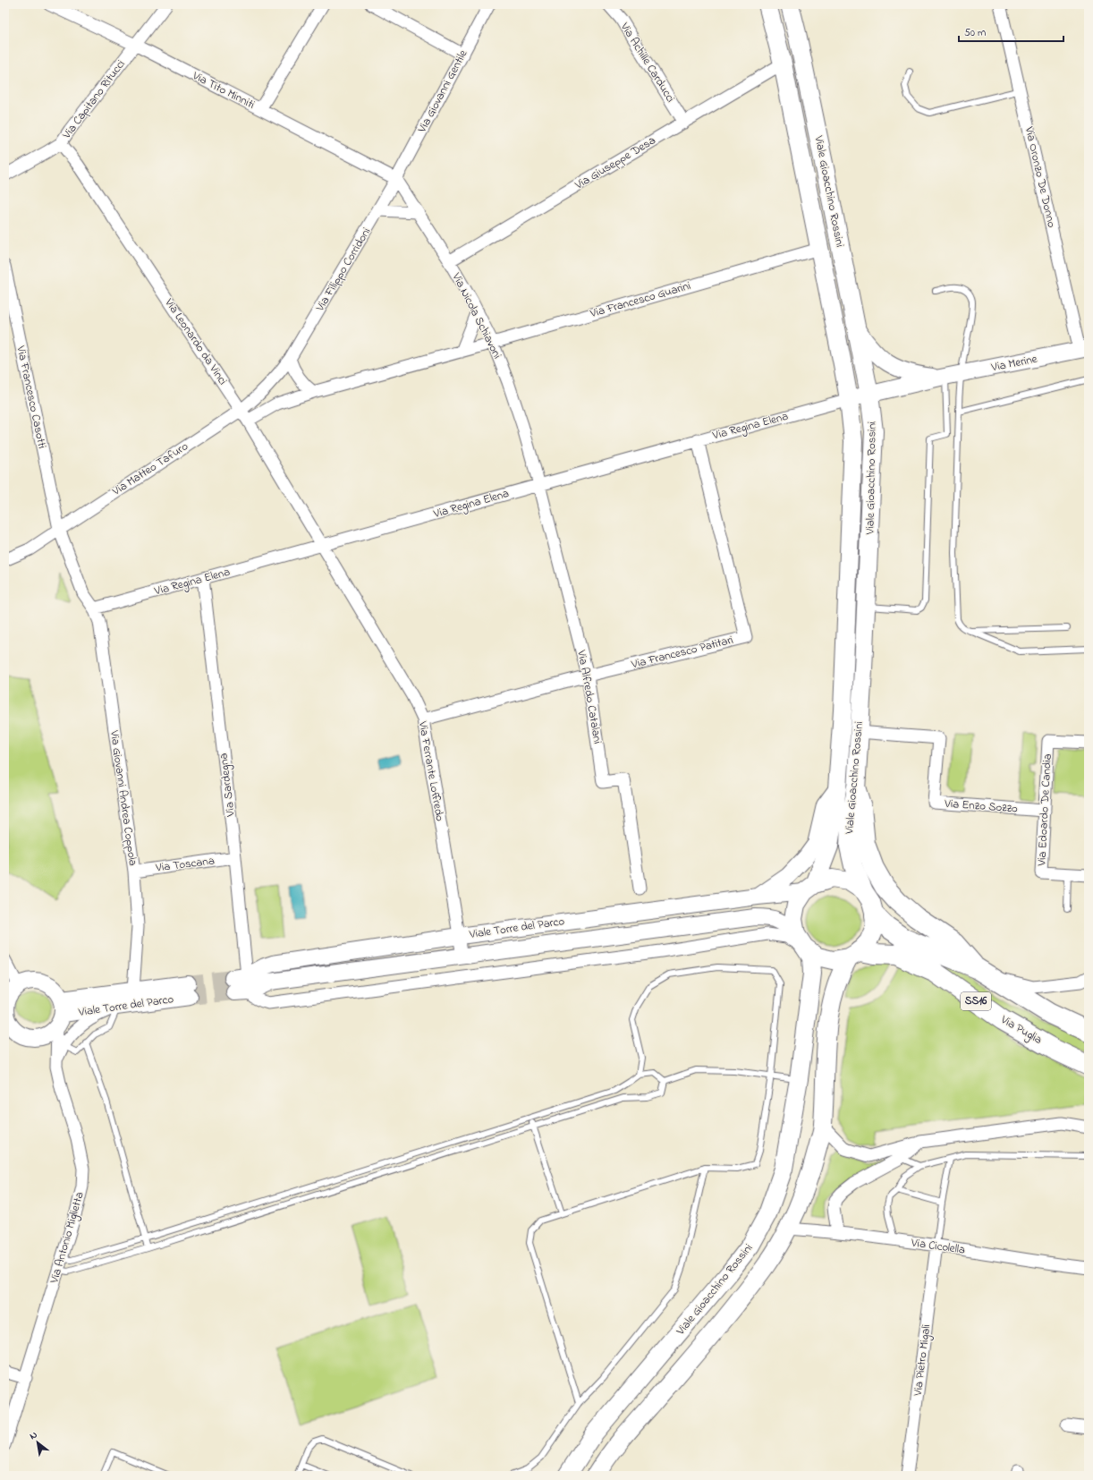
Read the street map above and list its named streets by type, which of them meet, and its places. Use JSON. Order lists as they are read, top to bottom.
{
  "streets": {
    "highway": ["SS16", "Via Puglia"],
    "main road": ["Viale Gioacchino Rossini"],
    "street": [
      "Via Achille Carducci",
      "Via Tito Minniti",
      "Via Giovanni Gentile",
      "Via Capitano Ritucci",
      "Via Giuseppe Desa",
      "Via Oronzo De Donno",
      "Via Filippo Corridoni",
      "Via Francesco Guarini",
      "Via Nicola Schiavoni",
      "Via Leonardo da Vinci",
      "Via Merine",
      "Via Francesco Casotti",
      "Via Regina Elena",
      "Via Matteo Tafuro",
      "Via Francesco Patitari",
      "Via Alfredo Catalani",
      "Via Ferrante Loffredo",
      "Via Sardegna",
      "Via Giovanni Andrea Coppola",
      "Via Enzo Sozzo",
      "Via Edoardo De Candia",
      "Via Toscana",
      "Viale Torre del Parco",
      "Via Antonio Miglietta",
      "Via Cicolella",
      "Via Pietro Migali"
    ]
  },
  "crossings": [
    ["Via Achille Carducci", "Via Giuseppe Desa"],
    ["Via Tito Minniti", "Via Giovanni Gentile"],
    ["Via Tito Minniti", "Via Capitano Ritucci"],
    ["Via Tito Minniti", "Via Filippo Corridoni"],
    ["Via Tito Minniti", "Via Nicola Schiavoni"],
    ["Via Giovanni Gentile", "Via Filippo Corridoni"],
    ["Via Giovanni Gentile", "Via Nicola Schiavoni"],
    ["Via Capitano Ritucci", "Via Leonardo da Vinci"],
    ["Via Giuseppe Desa", "Viale Gioacchino Rossini"],
    ["Via Giuseppe Desa", "Via Nicola Schiavoni"],
    ["Via Oronzo De Donno", "Via Merine"],
    ["Viale Gioacchino Rossini", "Via Francesco Guarini"],
    ["Viale Gioacchino Rossini", "Via Merine"],
    ["Viale Gioacchino Rossini", "Via Regina Elena"],
    ["Viale Gioacchino Rossini", "Via Enzo Sozzo"],
    ["Viale Gioacchino Rossini", "Viale Torre del Parco"],
    ["Viale Gioacchino Rossini", "SS16"],
    ["Viale Gioacchino Rossini", "Via Puglia"],
    ["Viale Gioacchino Rossini", "Via Cicolella"],
    ["Via Filippo Corridoni", "Via Nicola Schiavoni"],
    ["Via Filippo Corridoni", "Via Leonardo da Vinci"],
    ["Via Filippo Corridoni", "Via Matteo Tafuro"],
    ["Via Francesco Guarini", "Via Nicola Schiavoni"],
    ["Via Francesco Guarini", "Via Leonardo da Vinci"],
    ["Via Nicola Schiavoni", "Via Regina Elena"],
    ["Via Nicola Schiavoni", "Via Alfredo Catalani"],
    ["Via Leonardo da Vinci", "Via Regina Elena"],
    ["Via Leonardo da Vinci", "Via Matteo Tafuro"],
    ["Via Leonardo da Vinci", "Via Ferrante Loffredo"],
    ["Via Merine", "Via Regina Elena"],
    ["Via Francesco Casotti", "Via Regina Elena"],
    ["Via Francesco Casotti", "Via Matteo Tafuro"],
    ["Via Francesco Casotti", "Via Giovanni Andrea Coppola"],
    ["Via Regina Elena", "Via Francesco Patitari"],
    ["Via Regina Elena", "Via Alfredo Catalani"],
    ["Via Regina Elena", "Via Ferrante Loffredo"],
    ["Via Regina Elena", "Via Sardegna"],
    ["Via Regina Elena", "Via Giovanni Andrea Coppola"],
    ["Via Francesco Patitari", "Via Alfredo Catalani"],
    ["Via Francesco Patitari", "Via Ferrante Loffredo"],
    ["Via Ferrante Loffredo", "Viale Torre del Parco"],
    ["Via Sardegna", "Via Toscana"],
    ["Via Sardegna", "Viale Torre del Parco"],
    ["Via Giovanni Andrea Coppola", "Via Toscana"],
    ["Via Giovanni Andrea Coppola", "Viale Torre del Parco"],
    ["Via Enzo Sozzo", "Via Edoardo De Candia"],
    ["Viale Torre del Parco", "SS16"],
    ["Viale Torre del Parco", "Via Puglia"],
    ["Viale Torre del Parco", "Via Antonio Miglietta"],
    ["SS16", "Via Puglia"],
    ["Via Cicolella", "Via Pietro Migali"]
  ],
  "scale_bar": "50 m",
  "north": "top left"
}
